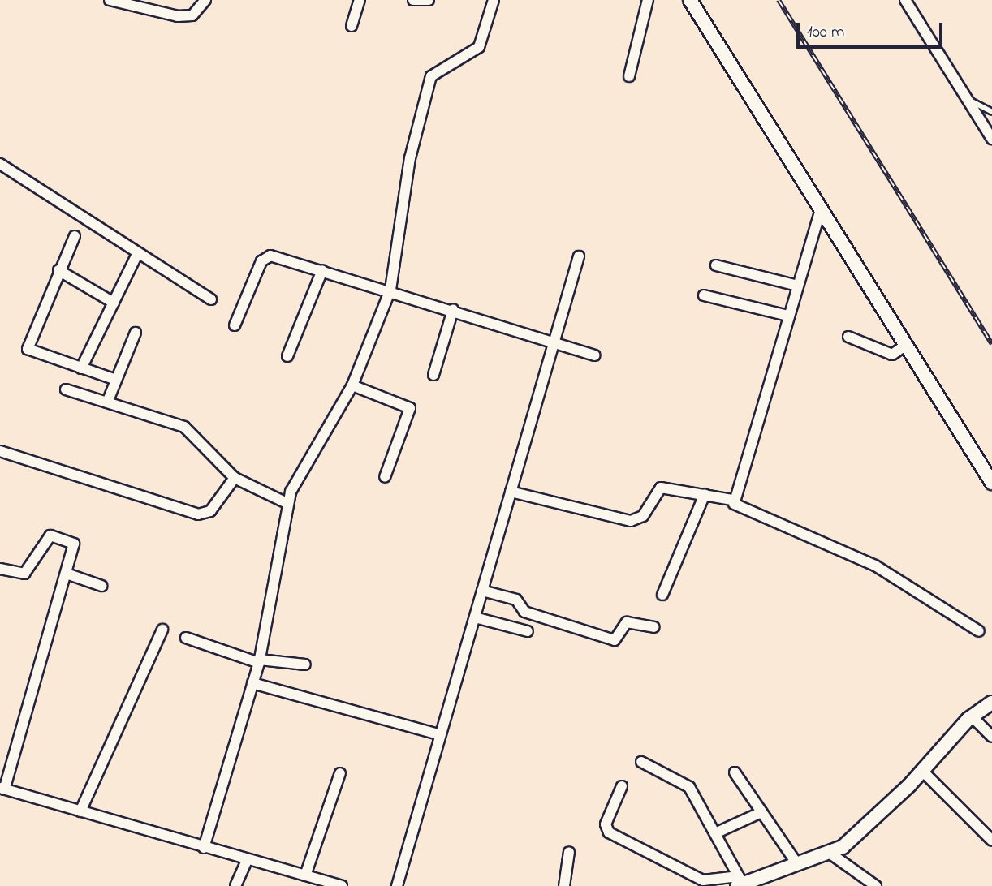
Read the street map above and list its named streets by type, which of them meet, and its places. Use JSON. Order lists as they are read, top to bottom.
{
  "scale_bar": "100 m"
}
